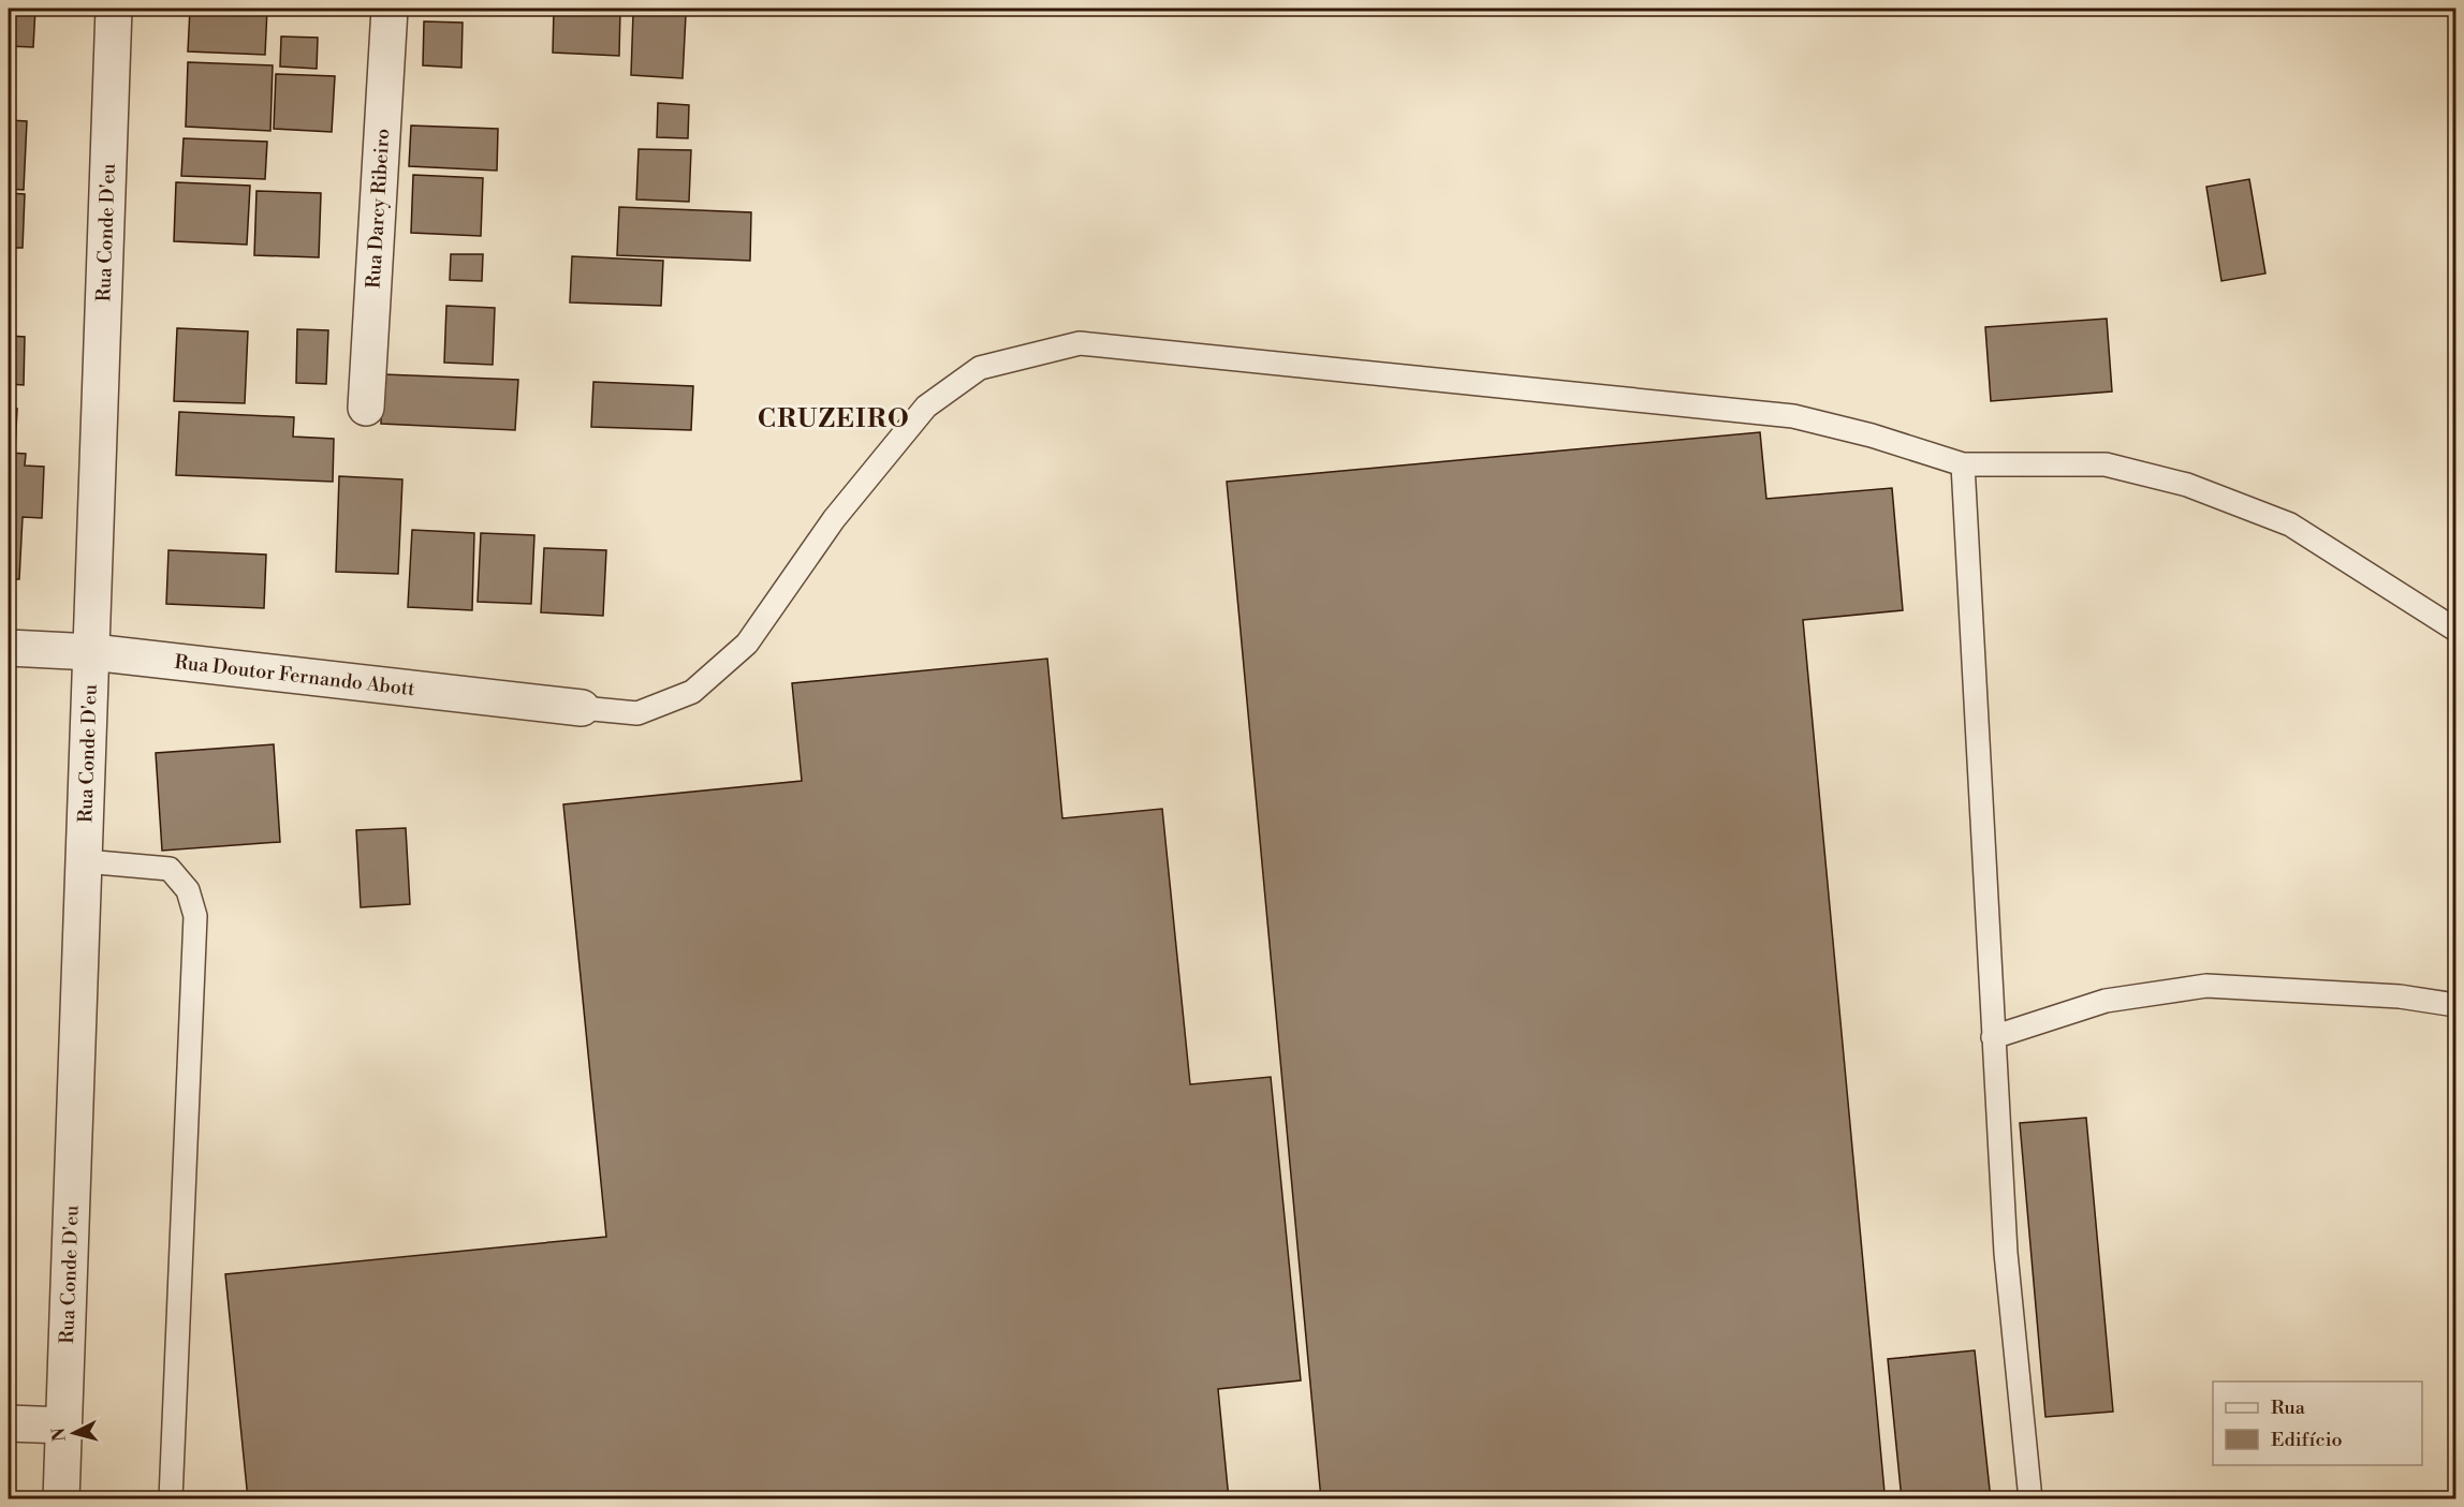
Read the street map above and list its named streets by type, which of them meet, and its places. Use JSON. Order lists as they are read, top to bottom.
{
  "streets": {
    "street": ["Rua Darcy Ribeiro", "Rua Conde D'eu", "Rua Doutor Fernando Abott"]
  },
  "crossings": [
    ["Rua Conde D'eu", "Rua Doutor Fernando Abott"]
  ],
  "districts": ["CRUZEIRO"],
  "legend": ["Rua", "Edifício"],
  "north": "left"
}
